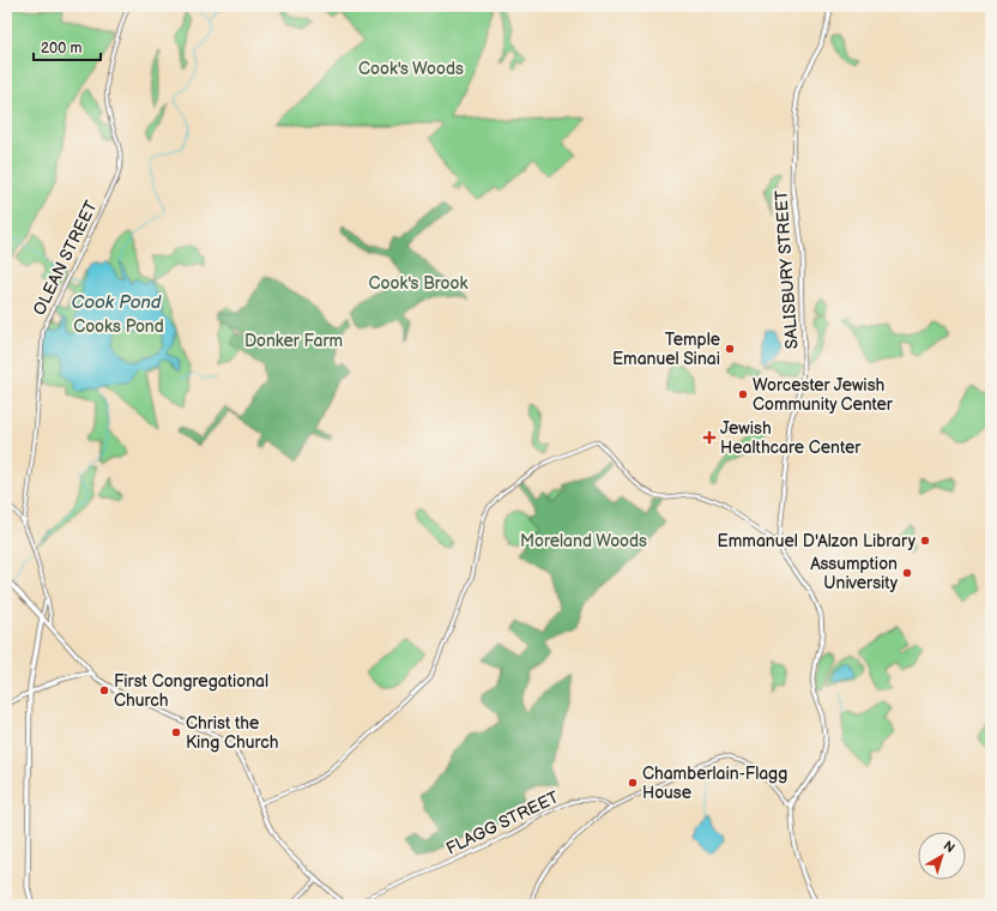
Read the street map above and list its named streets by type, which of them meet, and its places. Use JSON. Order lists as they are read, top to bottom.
{
  "streets": {
    "main road": ["SALISBURY STREET"],
    "street": ["OLEAN STREET", "FLAGG STREET"]
  },
  "water": ["Cook Pond"],
  "parks": [
    "Cook's Woods",
    "Cook's Brook",
    "Cooks Pond",
    "Donker Farm",
    "Moreland Woods"
  ],
  "places": {
    "other": [
      "Temple Emanuel Sinai",
      "Worcester Jewish Community Center",
      "Emmanuel D'Alzon Library",
      "Assumption University",
      "First Congregational Church",
      "Christ the King Church",
      "Chamberlain-Flagg House"
    ],
    "health": ["Jewish Healthcare Center"]
  },
  "scale_bar": "200 m",
  "north": "top right"
}
